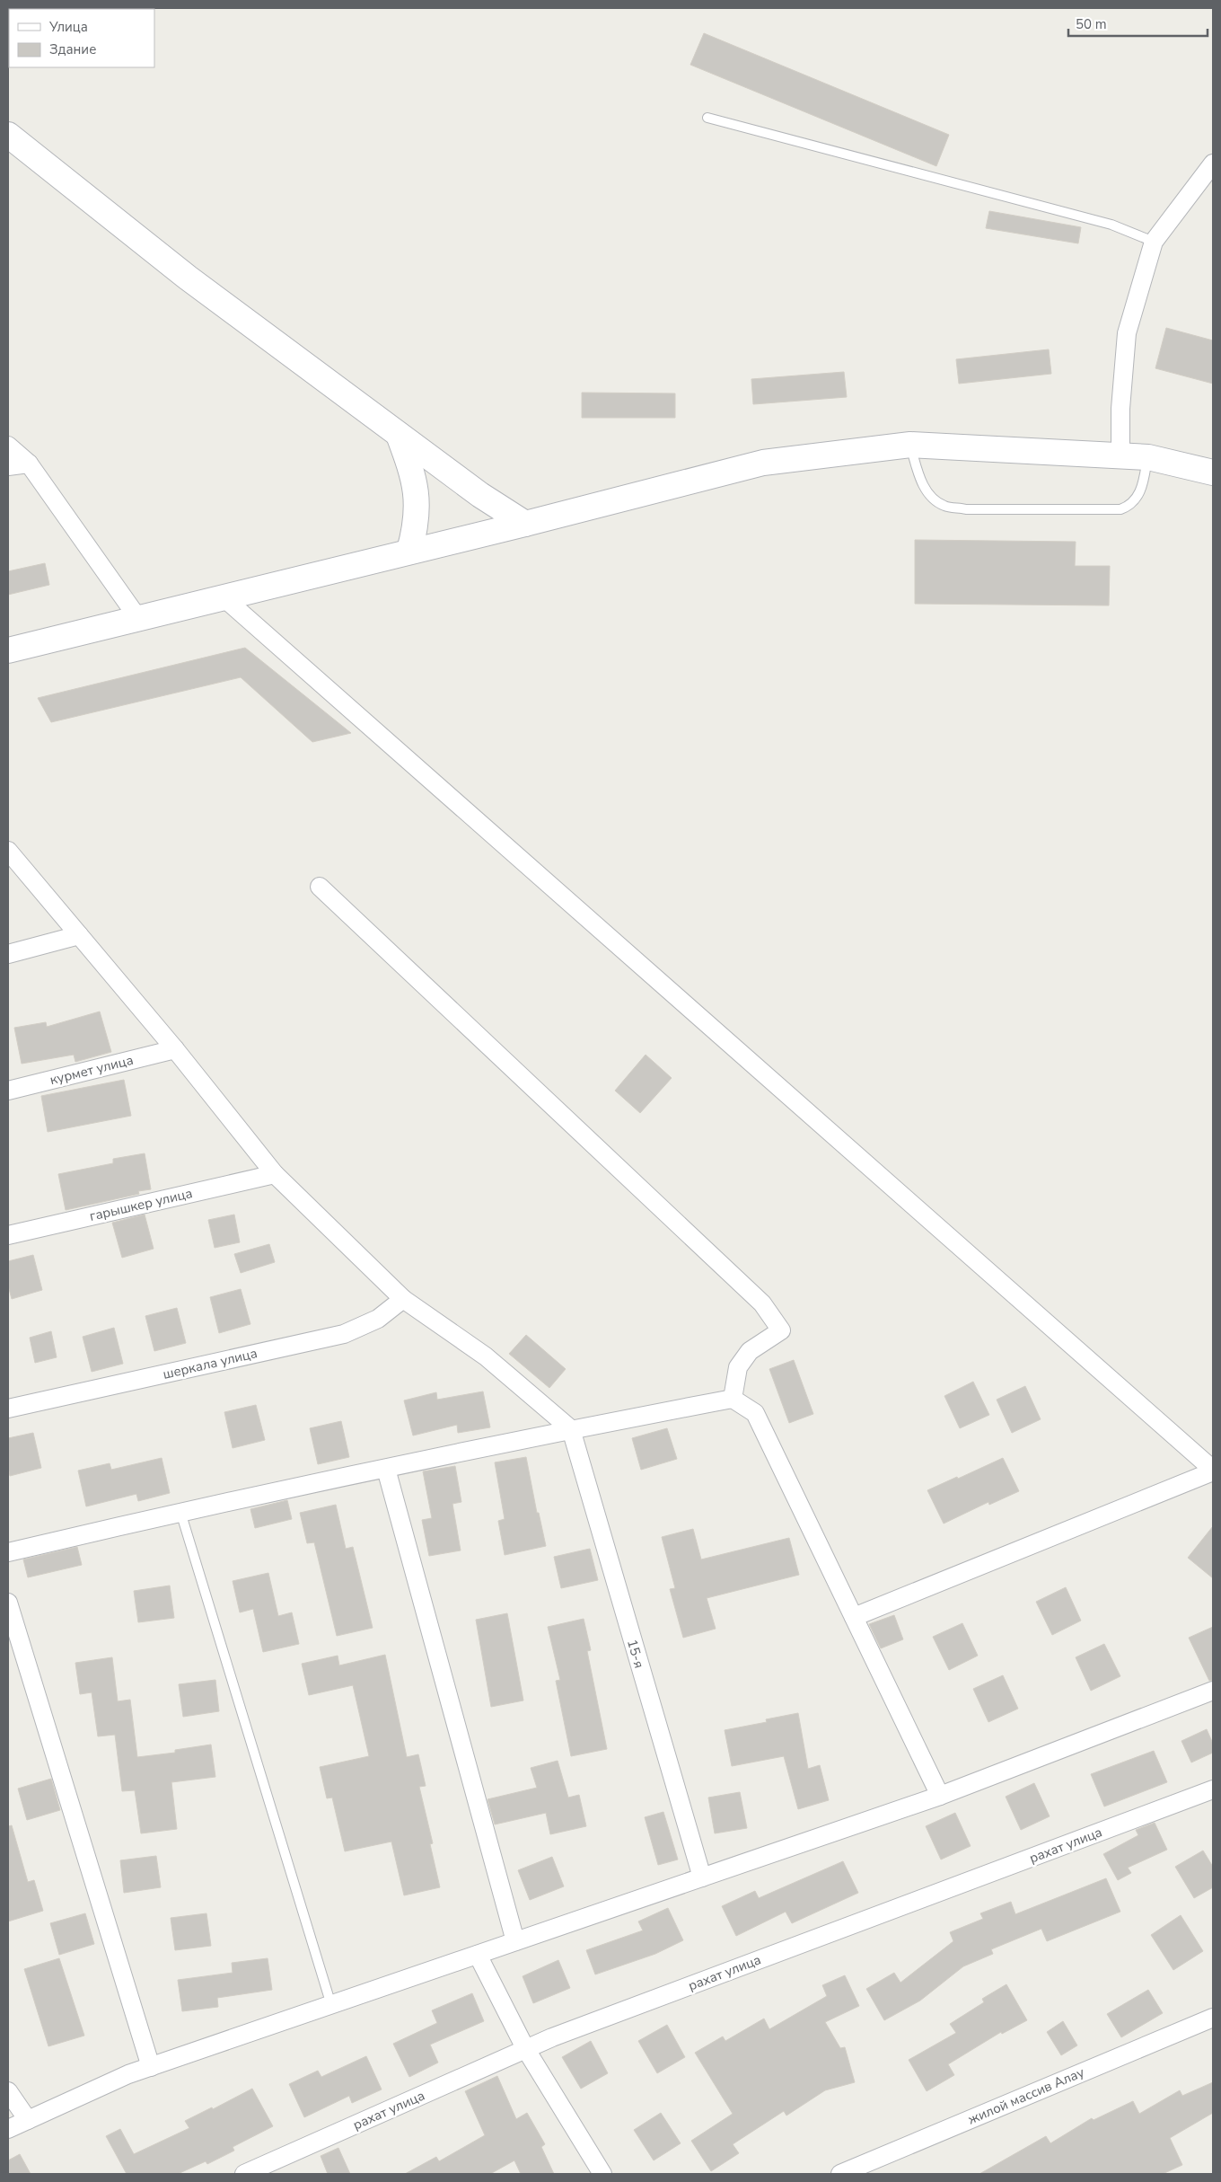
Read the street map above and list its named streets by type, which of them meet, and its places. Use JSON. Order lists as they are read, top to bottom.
{
  "streets": {
    "street": [
      "курмет улица",
      "гарышкер улица",
      "шеркала улица",
      "15-я",
      "рахат улица",
      "жилой массив Алау"
    ]
  },
  "legend": ["Улица", "Здание"],
  "scale_bar": "50 m"
}
